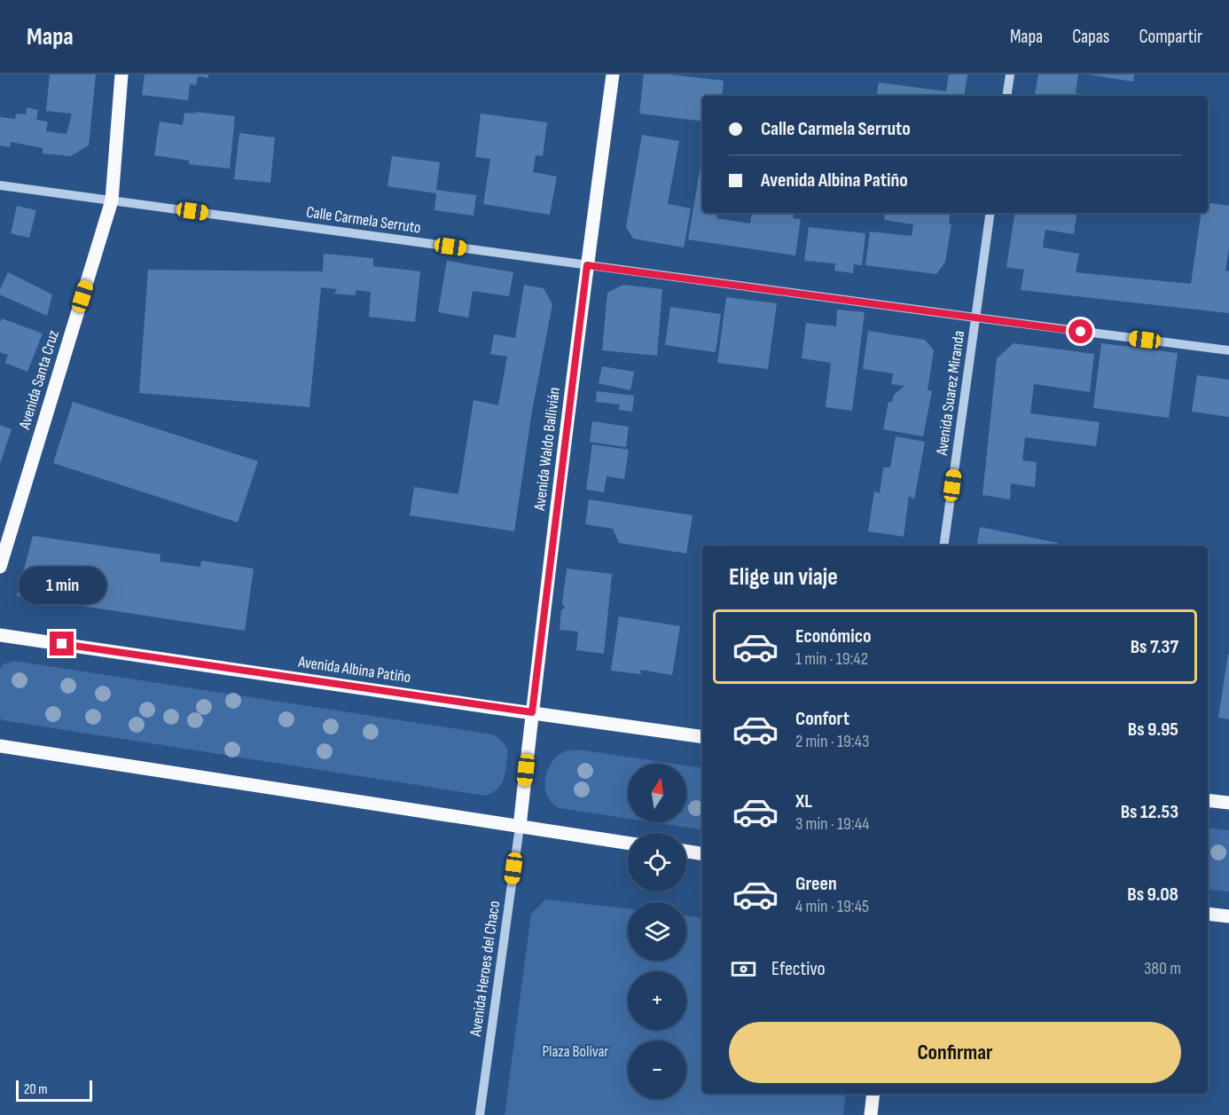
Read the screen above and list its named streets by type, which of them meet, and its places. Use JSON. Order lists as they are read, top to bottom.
{
  "streets": {
    "main road": ["Avenida Santa Cruz", "Avenida Waldo Ballivián", "Avenida Albina Patiño"],
    "street": ["Calle Carmela Serruto", "Avenida Suarez Miranda", "Avenida Heroes del Chaco"]
  },
  "crossings": [
    ["Calle Carmela Serruto", "Avenida Santa Cruz"],
    ["Calle Carmela Serruto", "Avenida Suarez Miranda"],
    ["Calle Carmela Serruto", "Avenida Waldo Ballivián"],
    ["Avenida Waldo Ballivián", "Avenida Albina Patiño"],
    ["Avenida Waldo Ballivián", "Avenida Heroes del Chaco"]
  ],
  "parks": ["Plaza Bolívar"],
  "scale_bar": "20 m",
  "north": "top",
  "page": {
    "header": "Mapa",
    "nav": ["Mapa", "Capas", "Compartir"],
    "banner": ["Calle Carmela Serruto", "Avenida Albina Patiño"],
    "heading": "Elige un viaje",
    "bubble": "1 min",
    "list": [
      {
        "name": "Económico",
        "note": "1 min · 19:42",
        "value": "Bs 7.37"
      },
      {
        "name": "Confort",
        "note": "2 min · 19:43",
        "value": "Bs 9.95"
      },
      {
        "name": "XL",
        "note": "3 min · 19:44",
        "value": "Bs 12.53"
      },
      {
        "name": "Green",
        "note": "4 min · 19:45",
        "value": "Bs 9.08"
      }
    ],
    "map_buttons": ["+", "−"],
    "pay": ["Efectivo", "380 m"],
    "buttons": "Confirmar",
    "scale": "20 m"
  }
}
